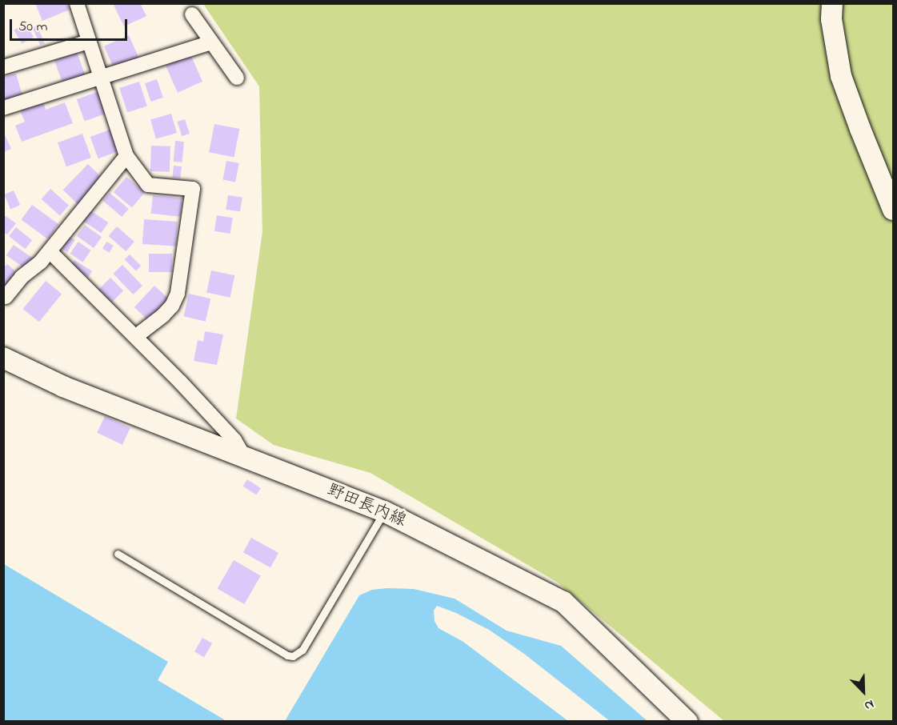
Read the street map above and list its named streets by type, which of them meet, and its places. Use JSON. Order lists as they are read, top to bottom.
{
  "streets": {
    "main road": ["野田長内線"]
  },
  "scale_bar": "50 m",
  "north": "bottom right"
}
